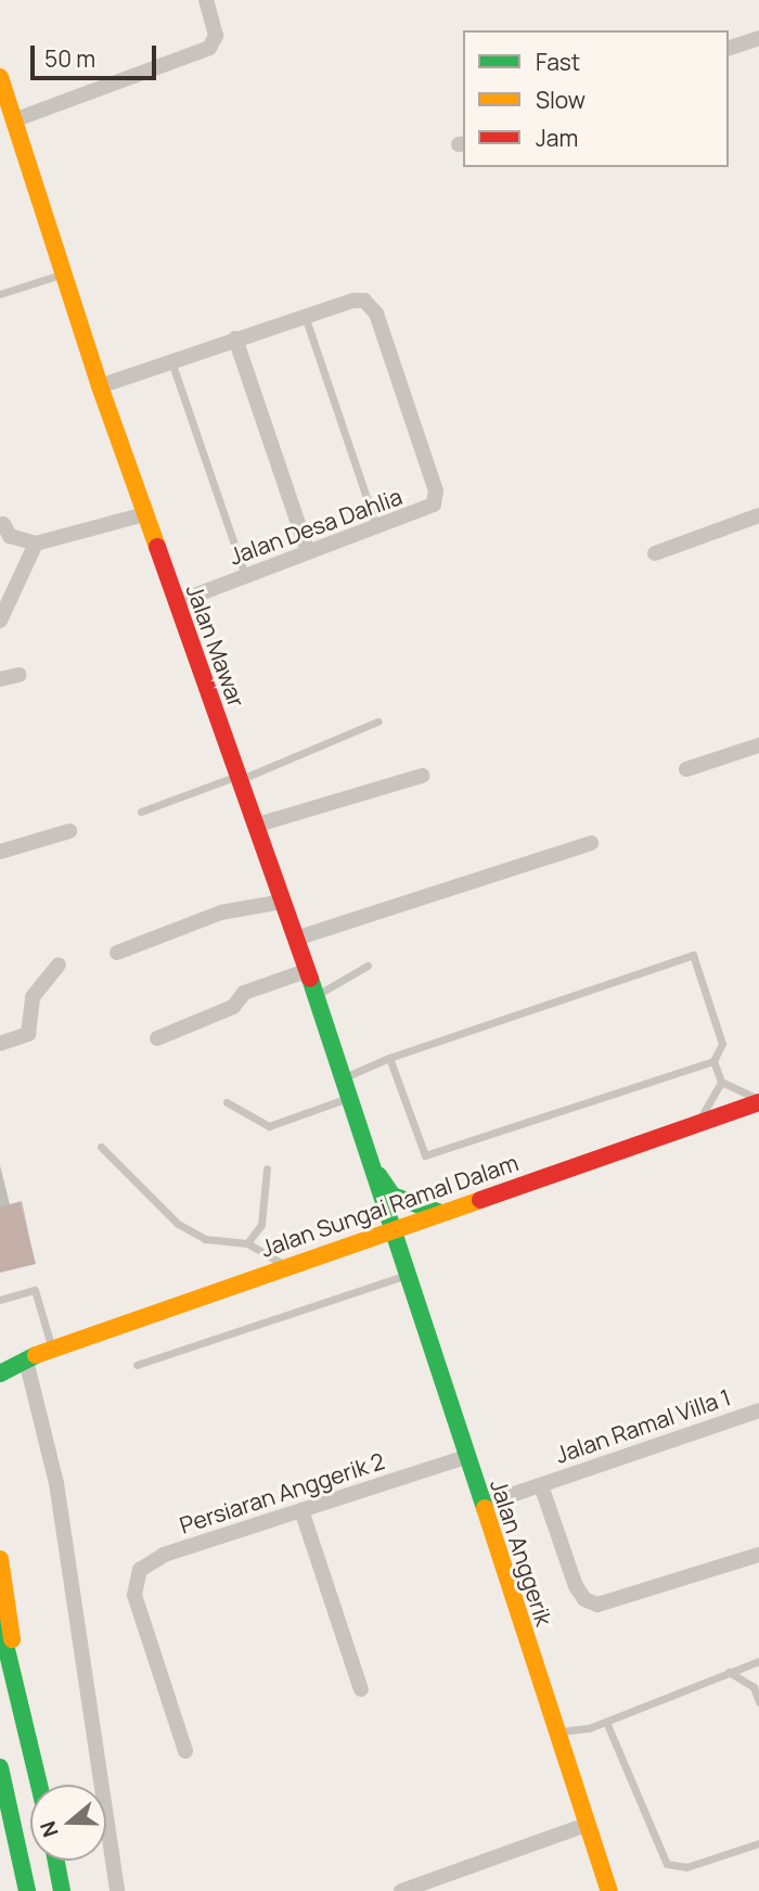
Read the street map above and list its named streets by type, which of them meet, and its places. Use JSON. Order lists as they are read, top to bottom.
{
  "streets": {
    "main road": ["Jalan Mawar", "Jalan Sungai Ramal Dalam", "Jalan Anggerik"],
    "street": ["Jalan Desa Dahlia", "Jalan Ramal Villa 1", "Persiaran Anggerik 2"]
  },
  "crossings": [
    ["Jalan Desa Dahlia", "Jalan Mawar"],
    ["Jalan Mawar", "Jalan Sungai Ramal Dalam"],
    ["Jalan Mawar", "Jalan Anggerik"],
    ["Jalan Sungai Ramal Dalam", "Jalan Anggerik"],
    ["Jalan Ramal Villa 1", "Jalan Anggerik"],
    ["Persiaran Anggerik 2", "Jalan Anggerik"]
  ],
  "legend": ["Fast", "Slow", "Jam"],
  "scale_bar": "50 m",
  "north": "left"
}
